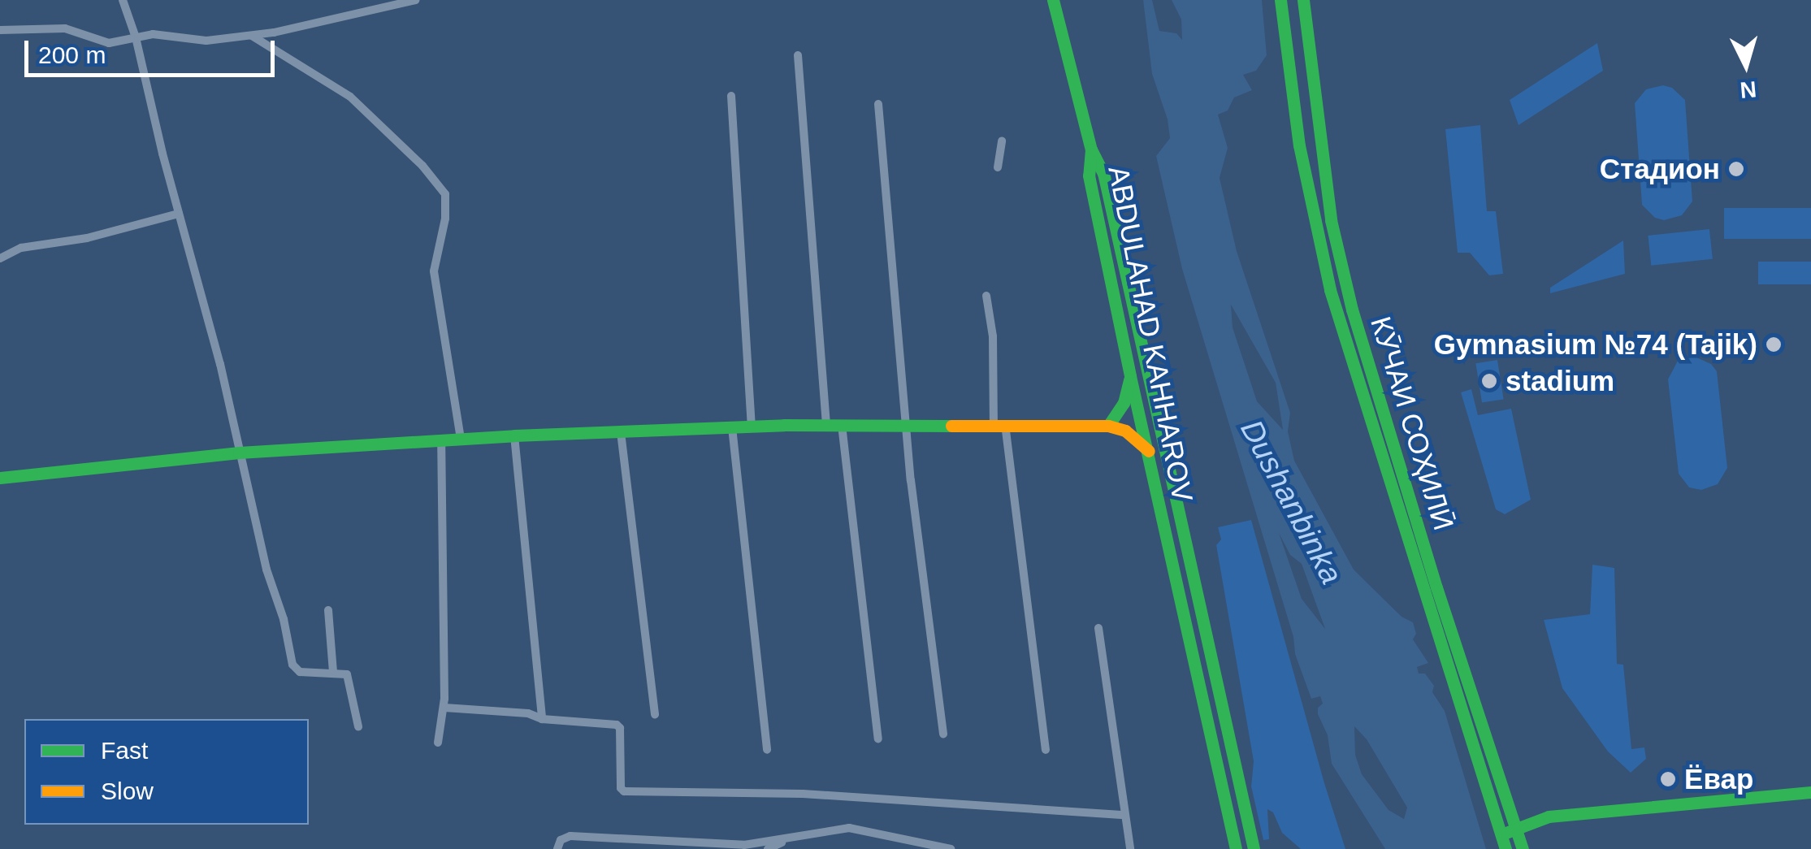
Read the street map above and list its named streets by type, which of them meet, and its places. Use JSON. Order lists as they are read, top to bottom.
{
  "streets": {
    "main road": ["ABDULAHAD KAHHAROV", "КӮЧАИ СОҲИЛӢ"]
  },
  "water": ["Dushanbinka"],
  "places": [
    "Стадион",
    "Gymnasium №74 (Tajik)",
    "stadium",
    "Ёвар"
  ],
  "legend": ["Fast", "Slow"],
  "scale_bar": "200 m",
  "north": "bottom"
}
